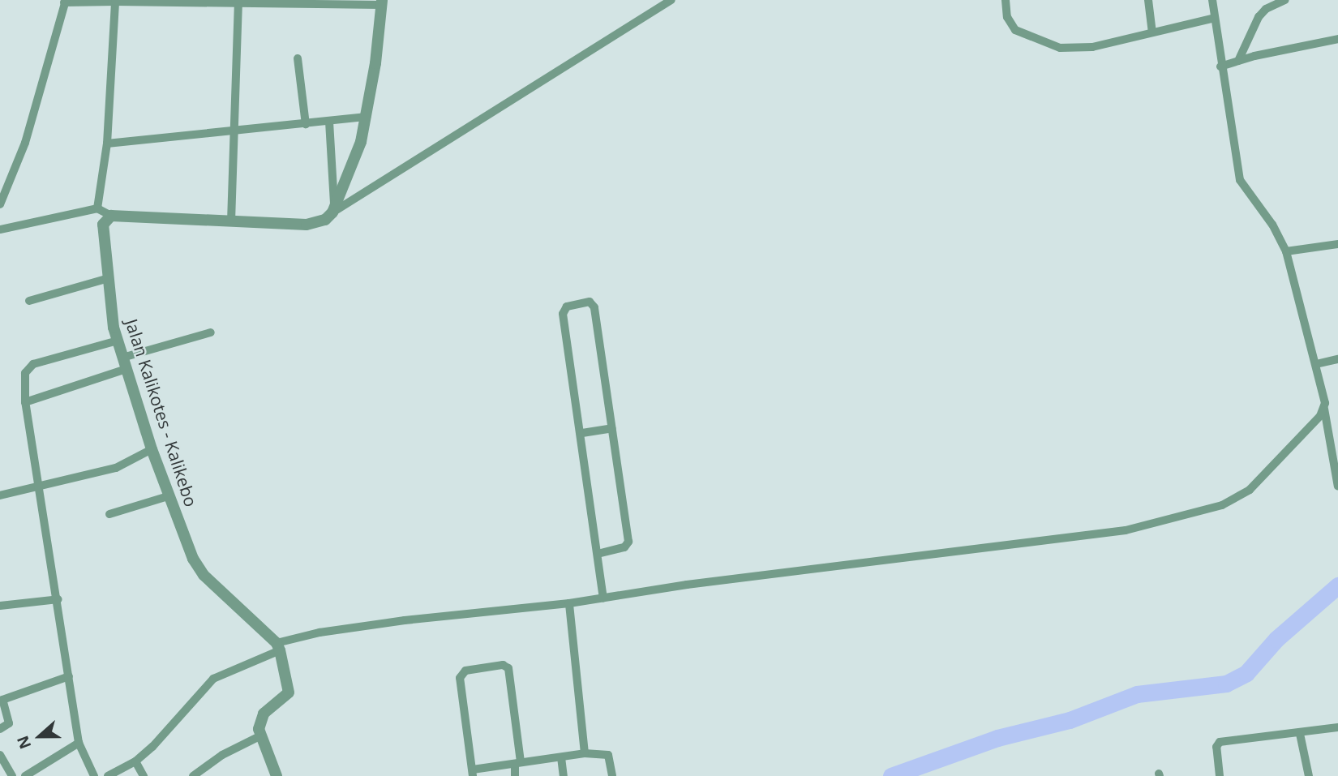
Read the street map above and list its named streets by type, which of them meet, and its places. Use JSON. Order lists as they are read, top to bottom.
{
  "streets": {
    "street": ["Jalan Kalikotes - Kalikebo"]
  },
  "north": "left"
}
